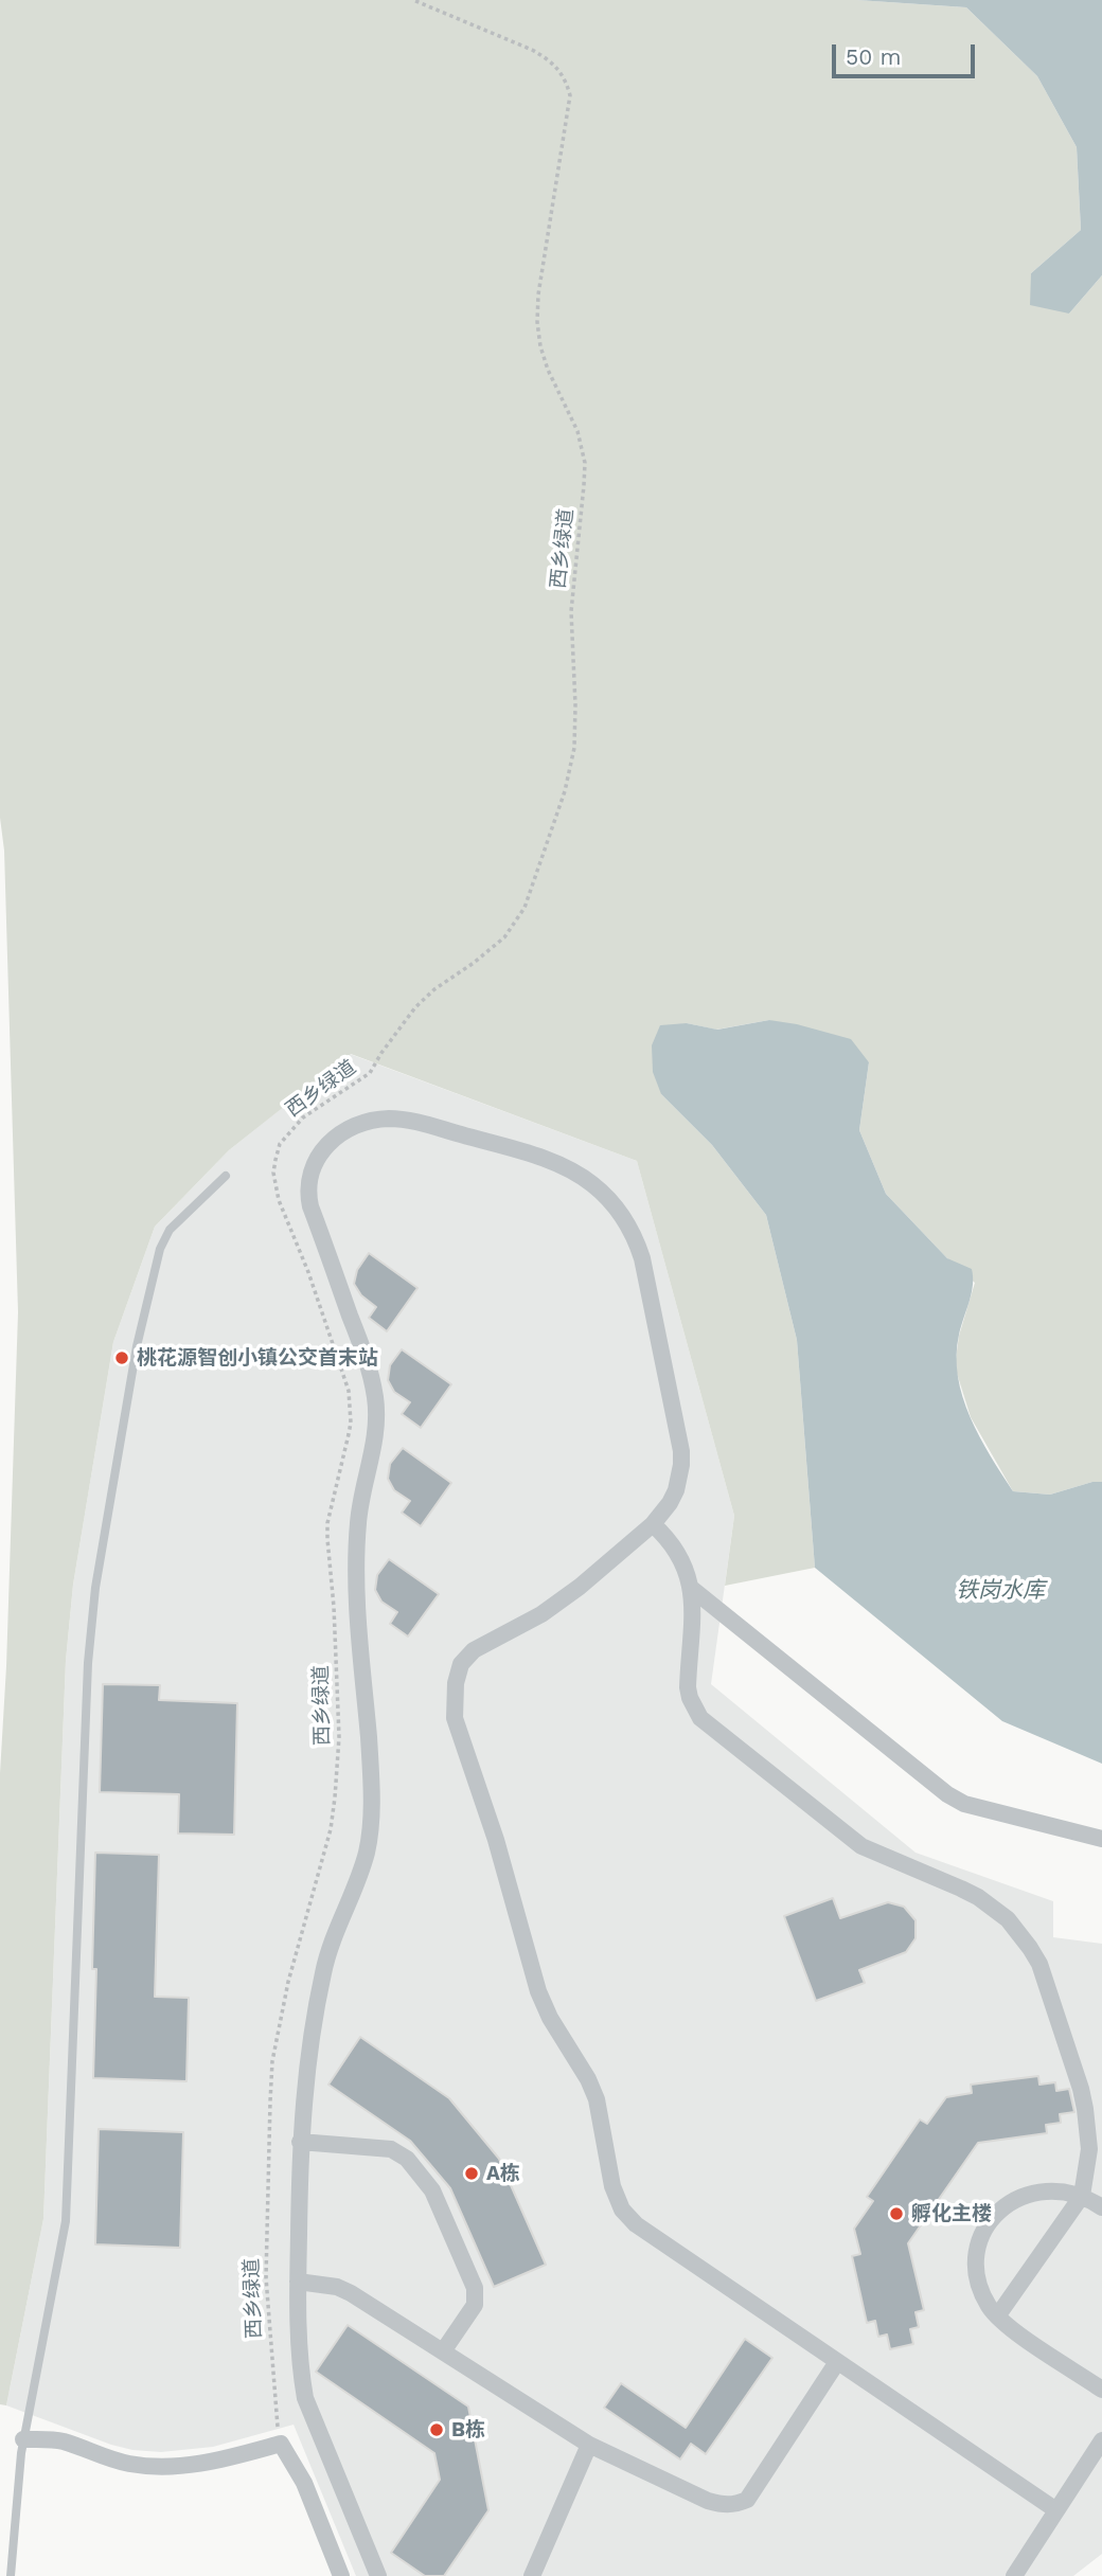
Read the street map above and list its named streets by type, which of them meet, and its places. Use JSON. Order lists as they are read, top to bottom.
{
  "streets": {
    "path": ["西乡绿道"]
  },
  "water": ["铁岗水库"],
  "places": [
    "桃花源智创小镇公交首末站",
    "A栋",
    "孵化主楼",
    "B栋"
  ],
  "scale_bar": "50 m"
}
